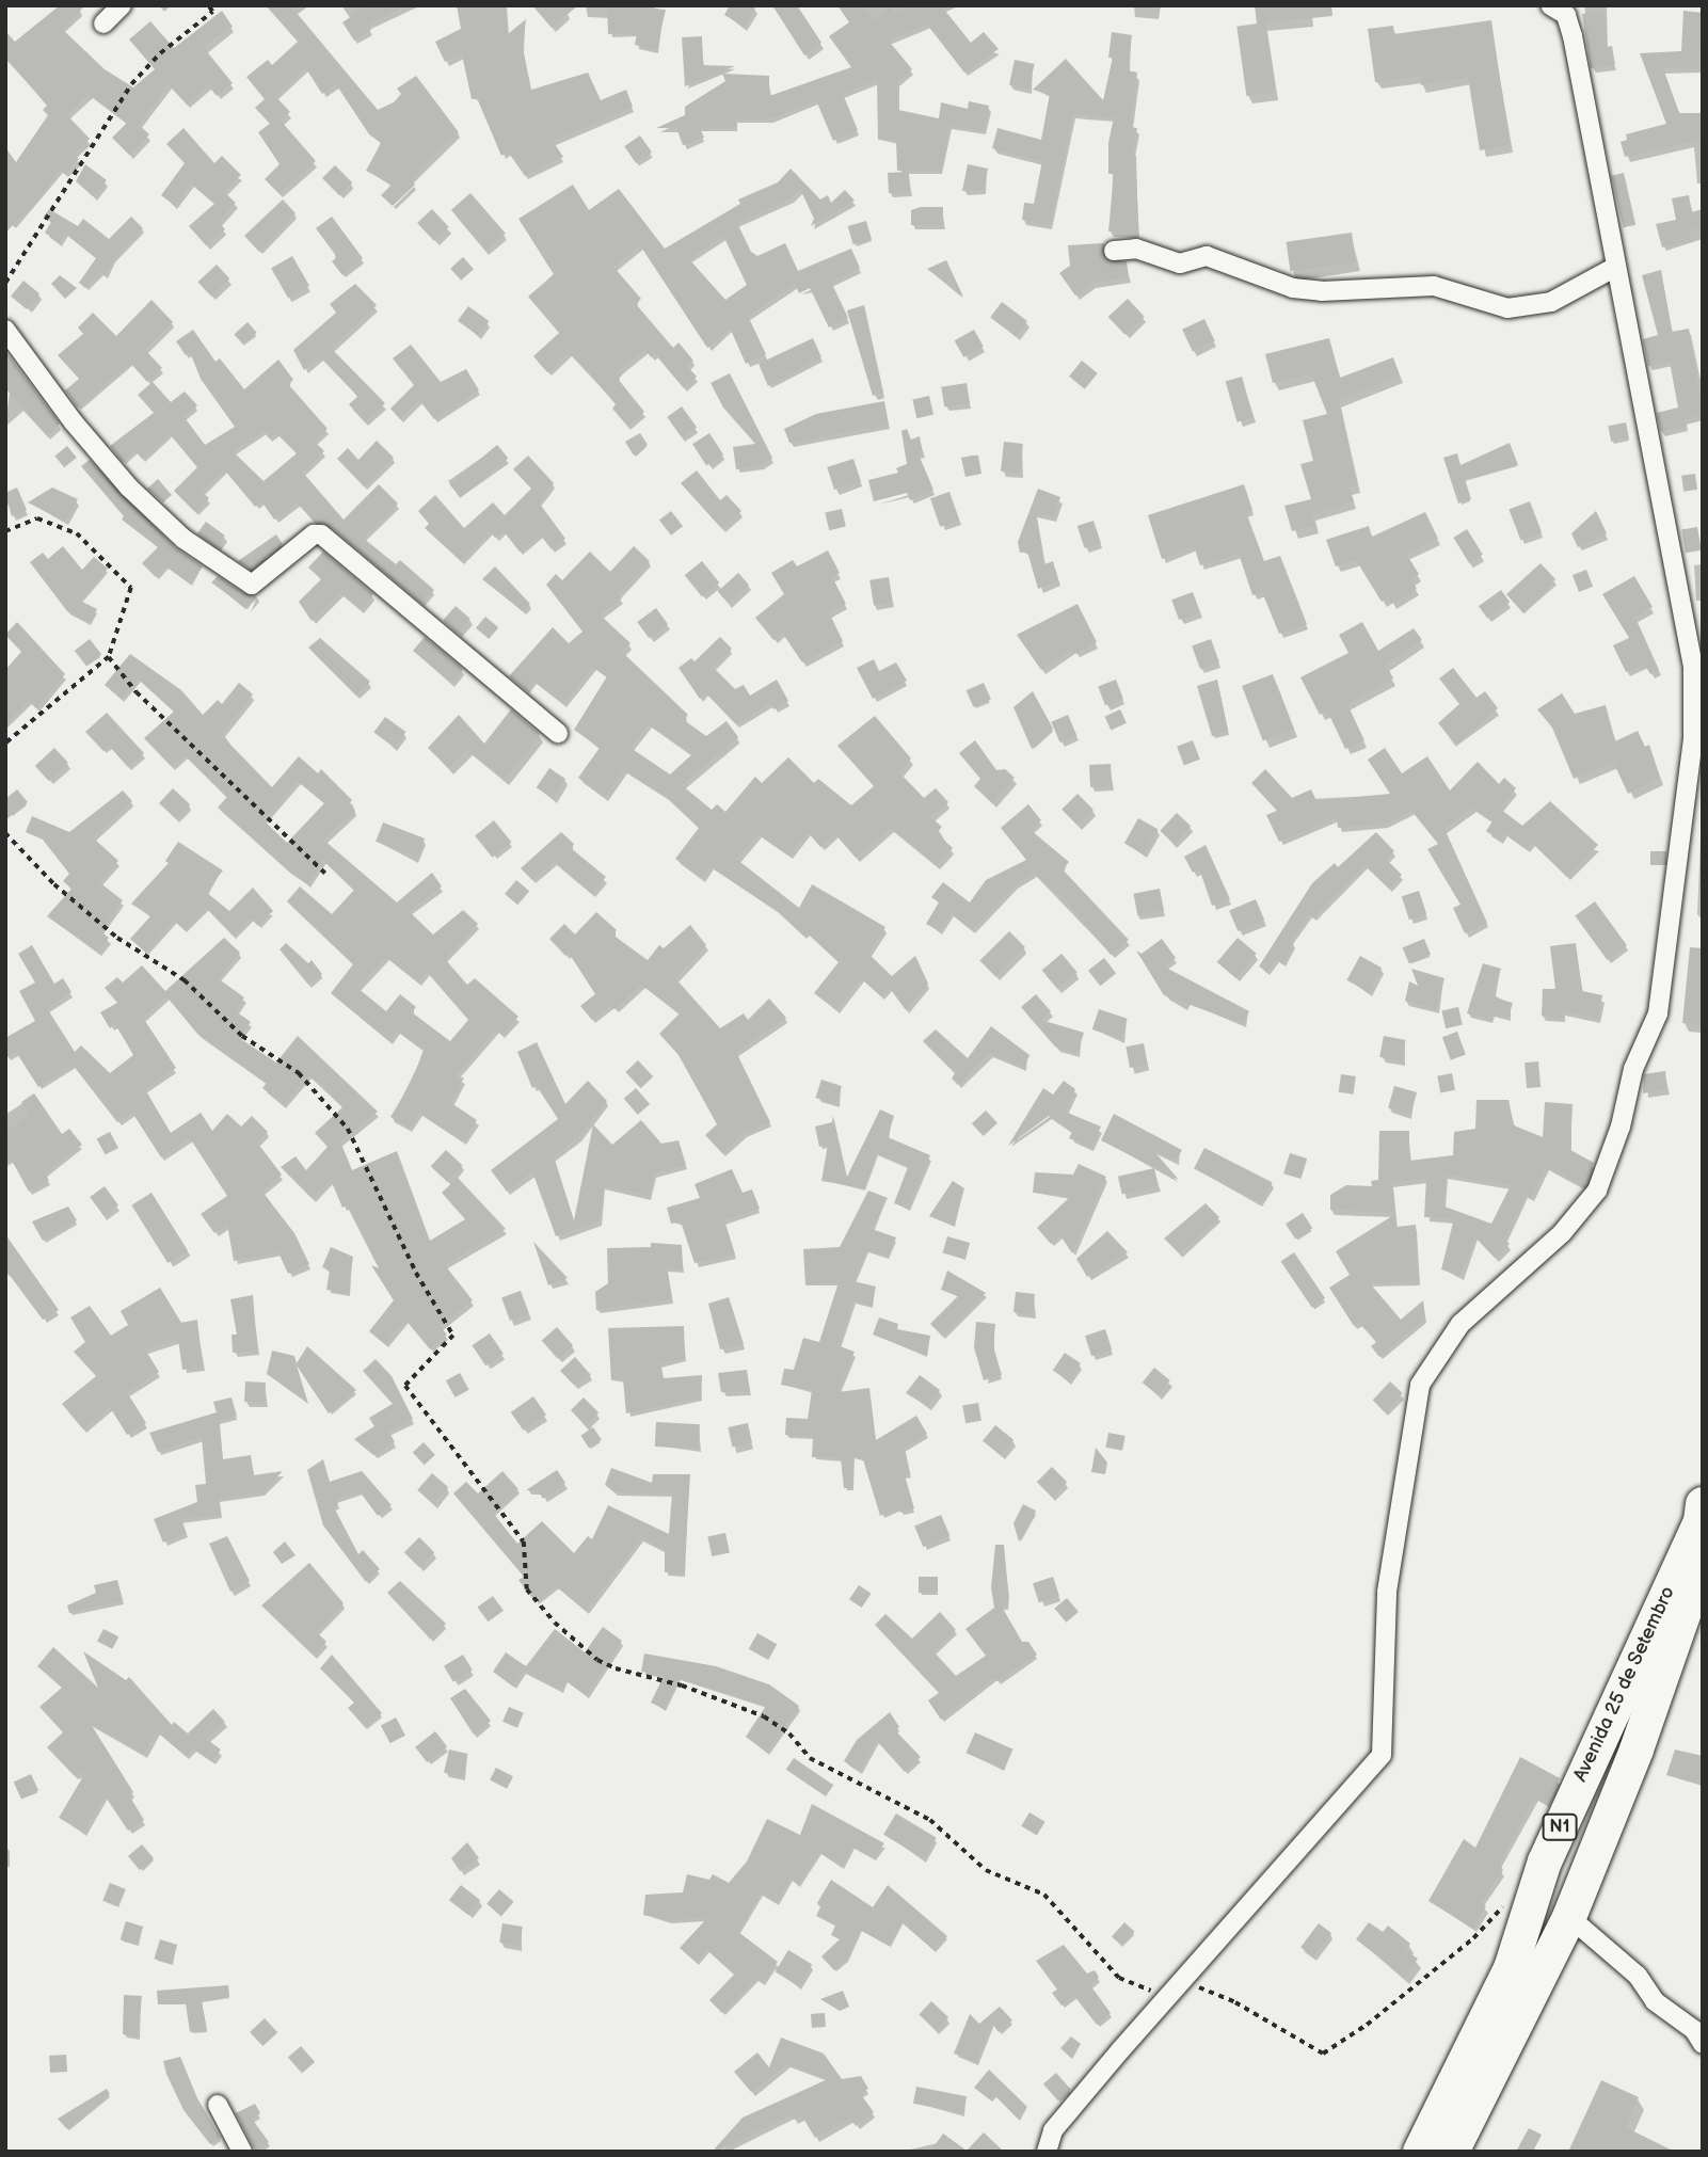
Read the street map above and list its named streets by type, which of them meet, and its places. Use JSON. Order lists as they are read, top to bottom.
{
  "streets": {
    "highway": ["Avenida 25 de Setembro", "N1"]
  }
}
